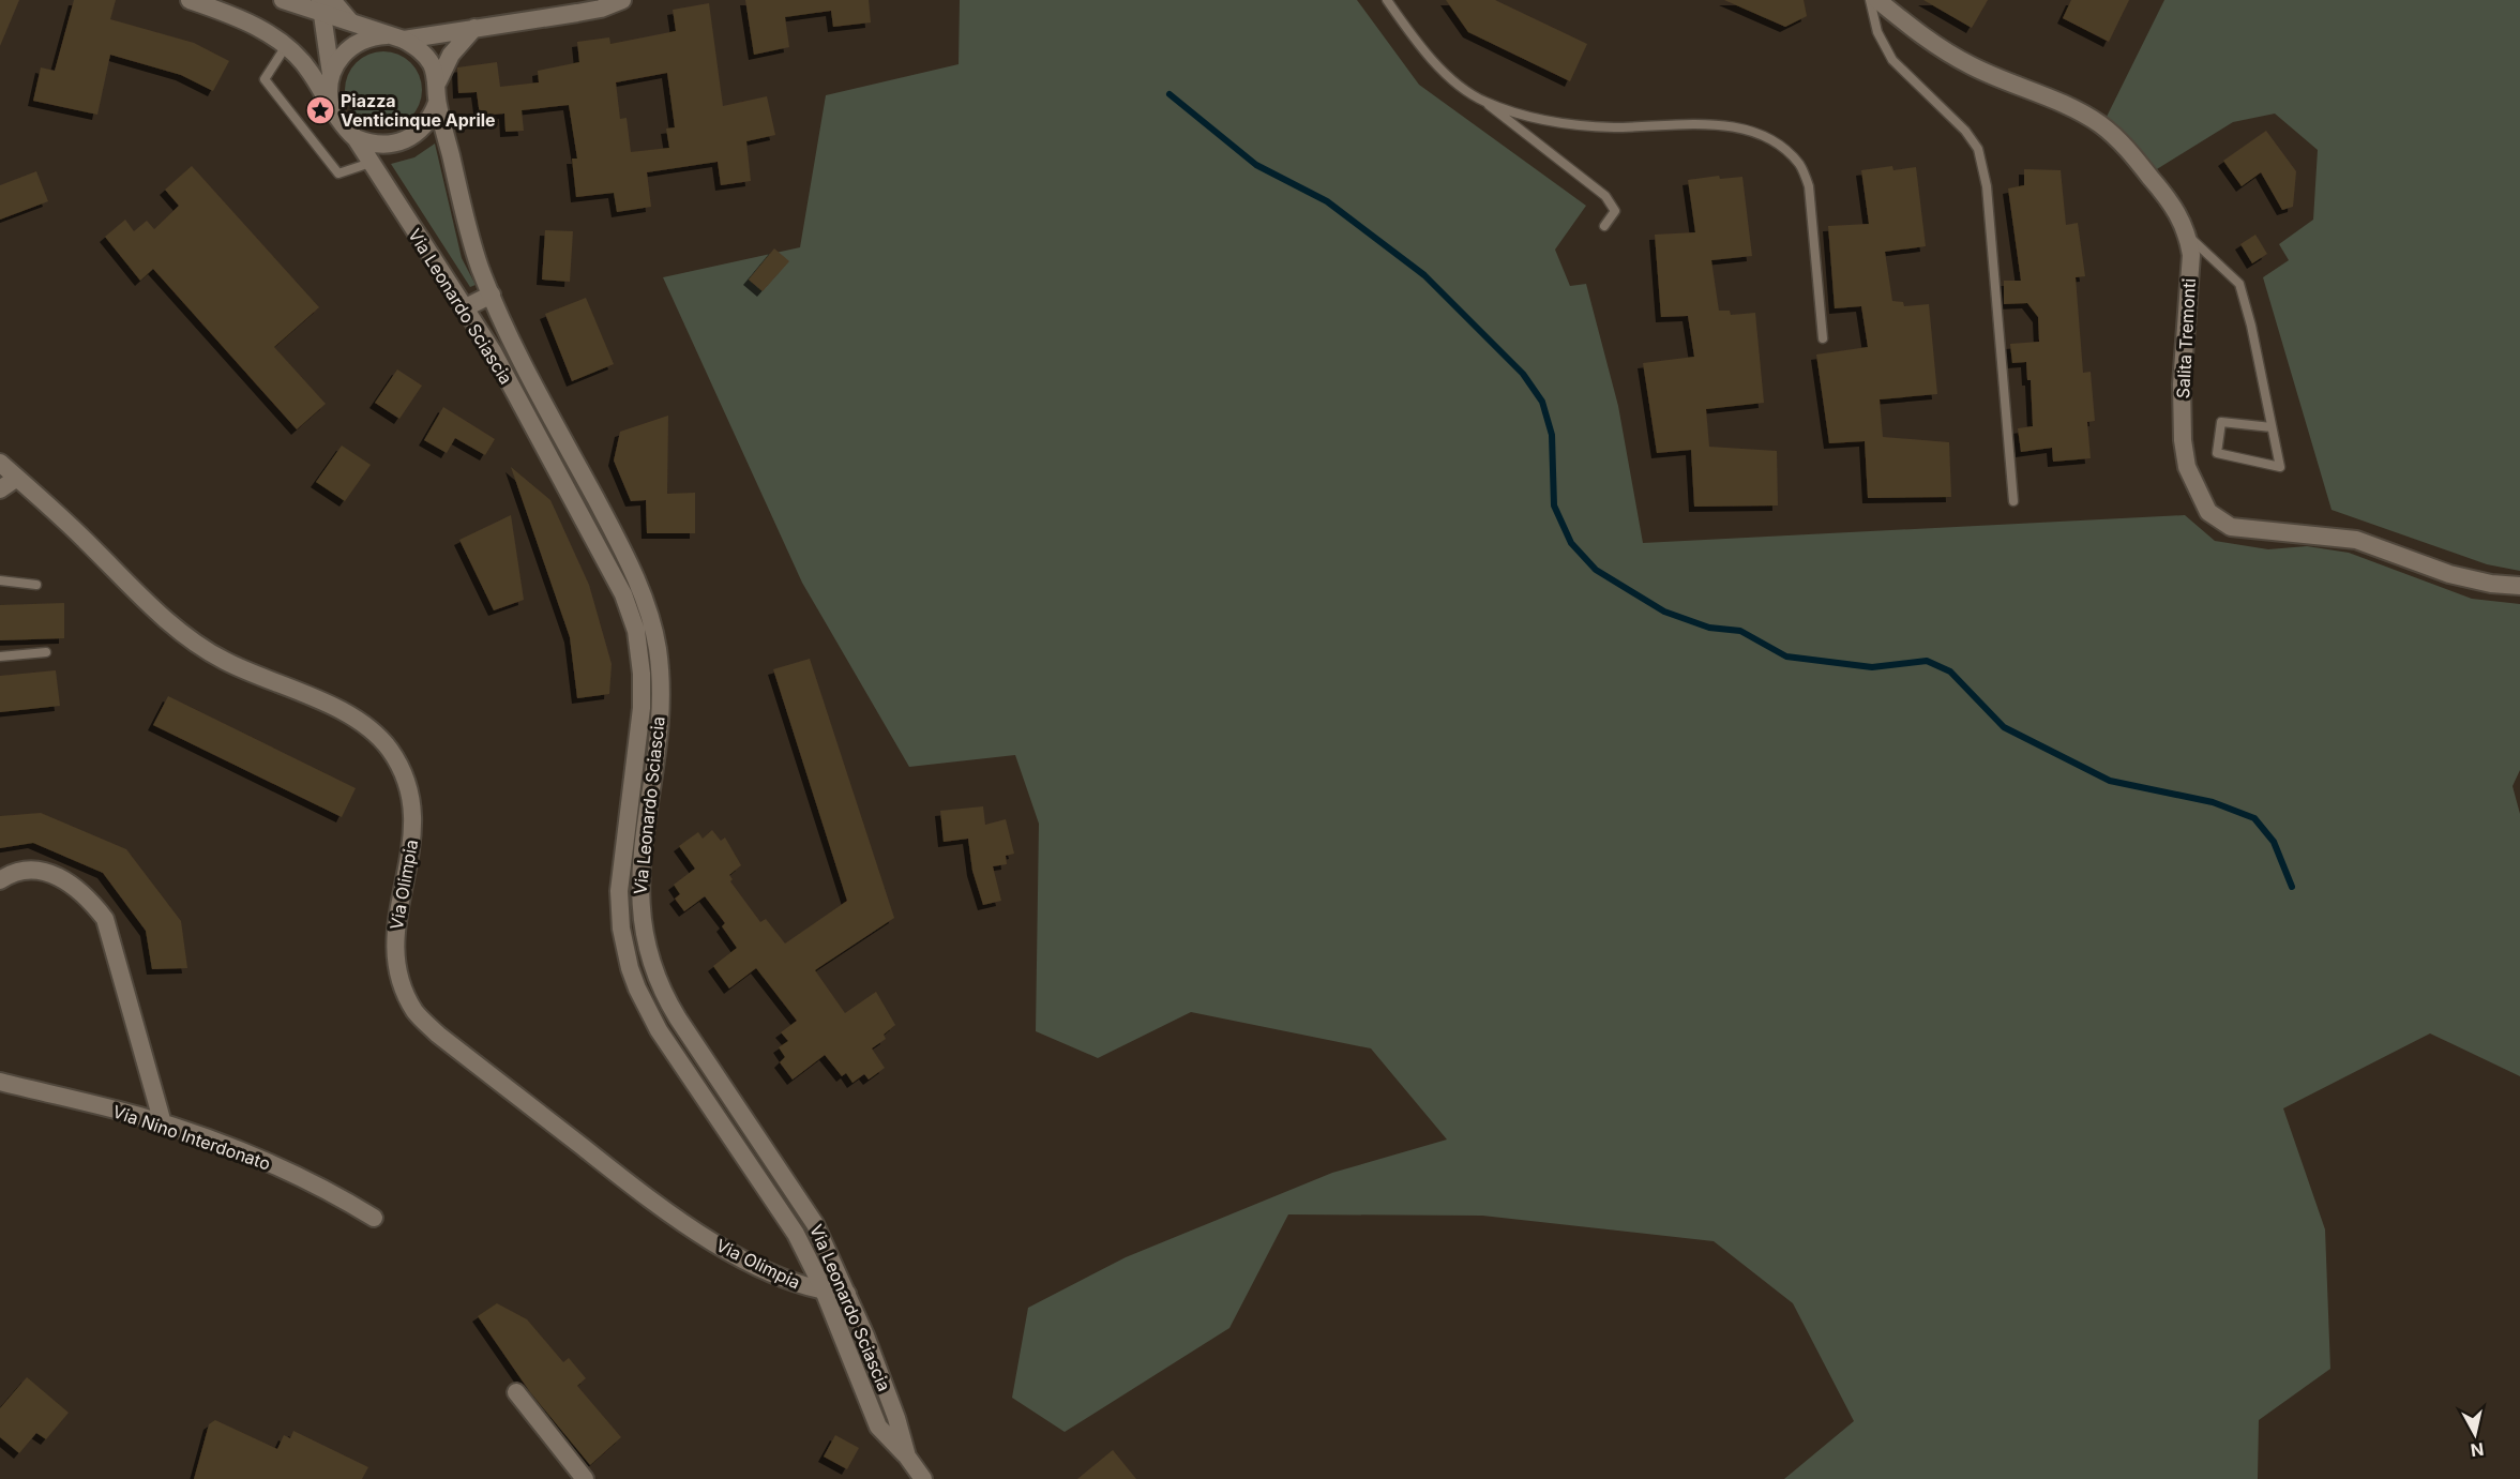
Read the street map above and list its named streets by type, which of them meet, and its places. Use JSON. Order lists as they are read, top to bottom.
{
  "streets": {
    "street": [
      "Via Leonardo Sciascia",
      "Salita Tremonti",
      "Via Olimpia",
      "Via Nino Interdonato"
    ]
  },
  "crossings": [
    ["Via Leonardo Sciascia", "Via Olimpia"]
  ],
  "places": {
    "place": ["Piazza Venticinque Aprile"]
  },
  "north": "bottom"
}
